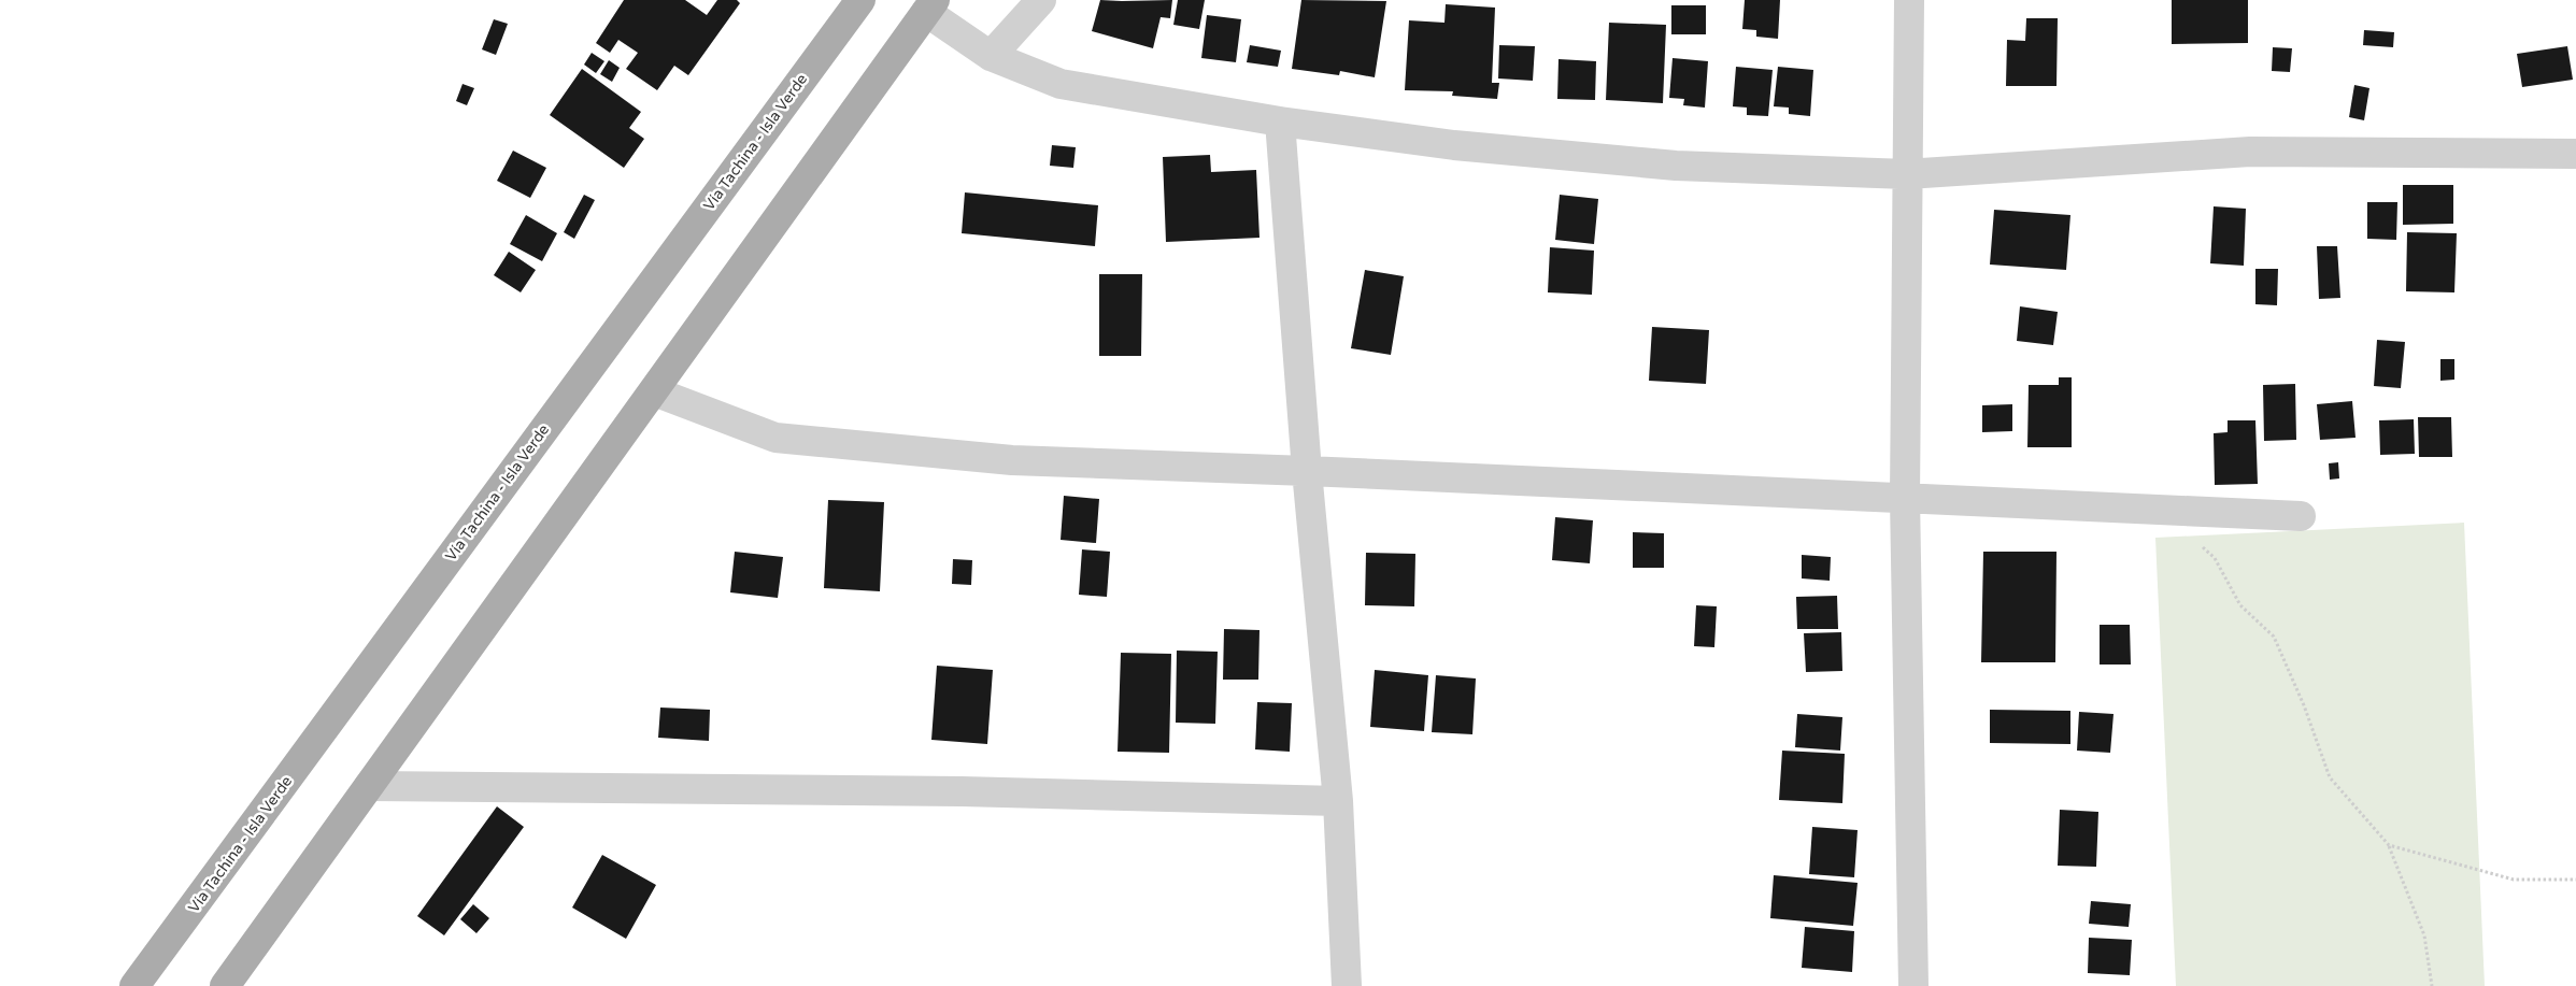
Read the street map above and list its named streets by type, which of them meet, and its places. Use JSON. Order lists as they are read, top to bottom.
{
  "streets": {
    "main road": ["Vía Tachina - Isla Verde"]
  }
}
